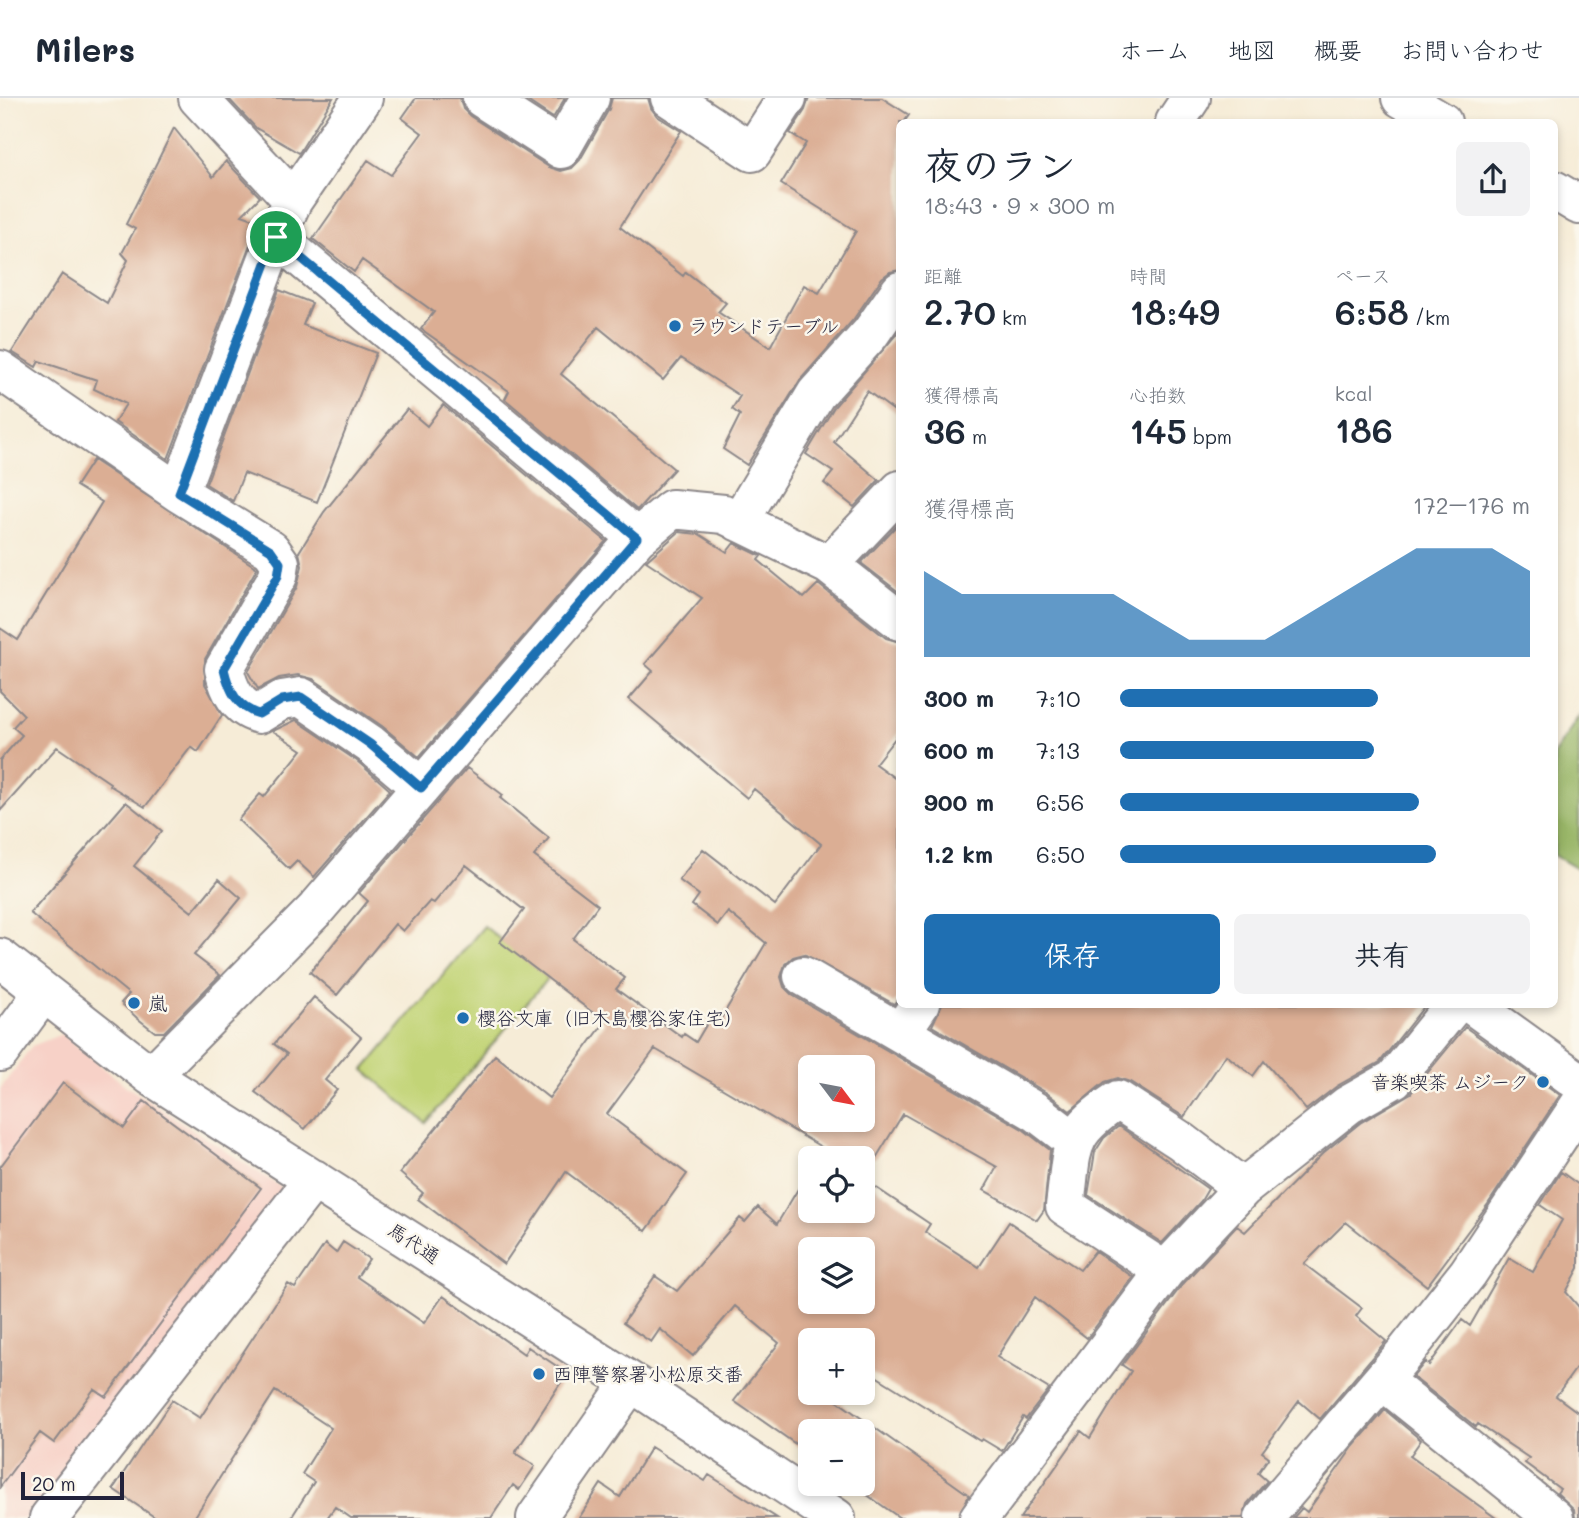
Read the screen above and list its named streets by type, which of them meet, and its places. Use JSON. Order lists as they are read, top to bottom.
{
  "streets": {
    "street": ["馬代通"]
  },
  "places": [
    "ラウンドテーブル",
    "嵐",
    "櫻谷文庫（旧木島櫻谷家住宅）",
    "音楽喫茶 ムジーク",
    "西陣警察署小松原交番"
  ],
  "scale_bar": "20 m",
  "north": "bottom right",
  "page": {
    "header": "Milers",
    "nav": [
      "ホーム",
      "地図",
      "概要",
      "お問い合わせ"
    ],
    "heading": ["夜のラン", "18:43 · 9 × 300 m"],
    "stats": [
      ["距離", "2.70 km"],
      ["時間", "18:49"],
      ["ペース", "6:58 /km"],
      ["獲得標高", "36 m"],
      ["心拍数", "145 bpm"],
      ["kcal", "186"]
    ],
    "chart": ["獲得標高", "172–176 m"],
    "list": [
      {
        "name": "300 m",
        "note": "7:10"
      },
      {
        "name": "600 m",
        "note": "7:13"
      },
      {
        "name": "900 m",
        "note": "6:56"
      },
      {
        "name": "1.2 km",
        "note": "6:50"
      }
    ],
    "buttons": ["保存", "共有"],
    "map_buttons": ["+", "−"],
    "scale": "20 m"
  }
}
